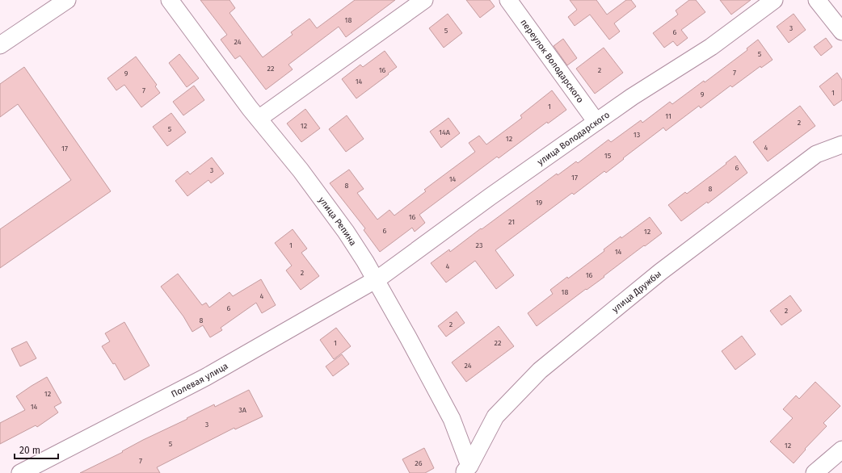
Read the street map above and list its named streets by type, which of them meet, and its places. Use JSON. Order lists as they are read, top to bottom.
{
  "streets": {
    "street": [
      "переулок Володарского",
      "улица Володарского",
      "улица Репина",
      "улица Дружбы",
      "Полевая улица"
    ]
  },
  "crossings": [
    ["переулок Володарского", "улица Володарского"],
    ["улица Володарского", "улица Репина"],
    ["улица Володарского", "Полевая улица"],
    ["улица Репина", "улица Дружбы"],
    ["улица Репина", "Полевая улица"]
  ],
  "house_numbers": [
    "18",
    "3",
    "5",
    "6",
    "24",
    "5",
    "22",
    "16",
    "2",
    "7",
    "9",
    "14",
    "7",
    "1",
    "9",
    "1",
    "11",
    "2",
    "12",
    "5",
    "14А",
    "13",
    "12",
    "4",
    "17",
    "15",
    "6",
    "3",
    "17",
    "14",
    "8",
    "8",
    "19",
    "16",
    "21",
    "6",
    "12",
    "1",
    "23",
    "14",
    "4",
    "2",
    "16",
    "18",
    "4",
    "6",
    "2",
    "8",
    "2",
    "1",
    "22",
    "24",
    "12",
    "14",
    "3А",
    "3",
    "5",
    "12",
    "7",
    "26"
  ],
  "scale_bar": "20 m"
}
